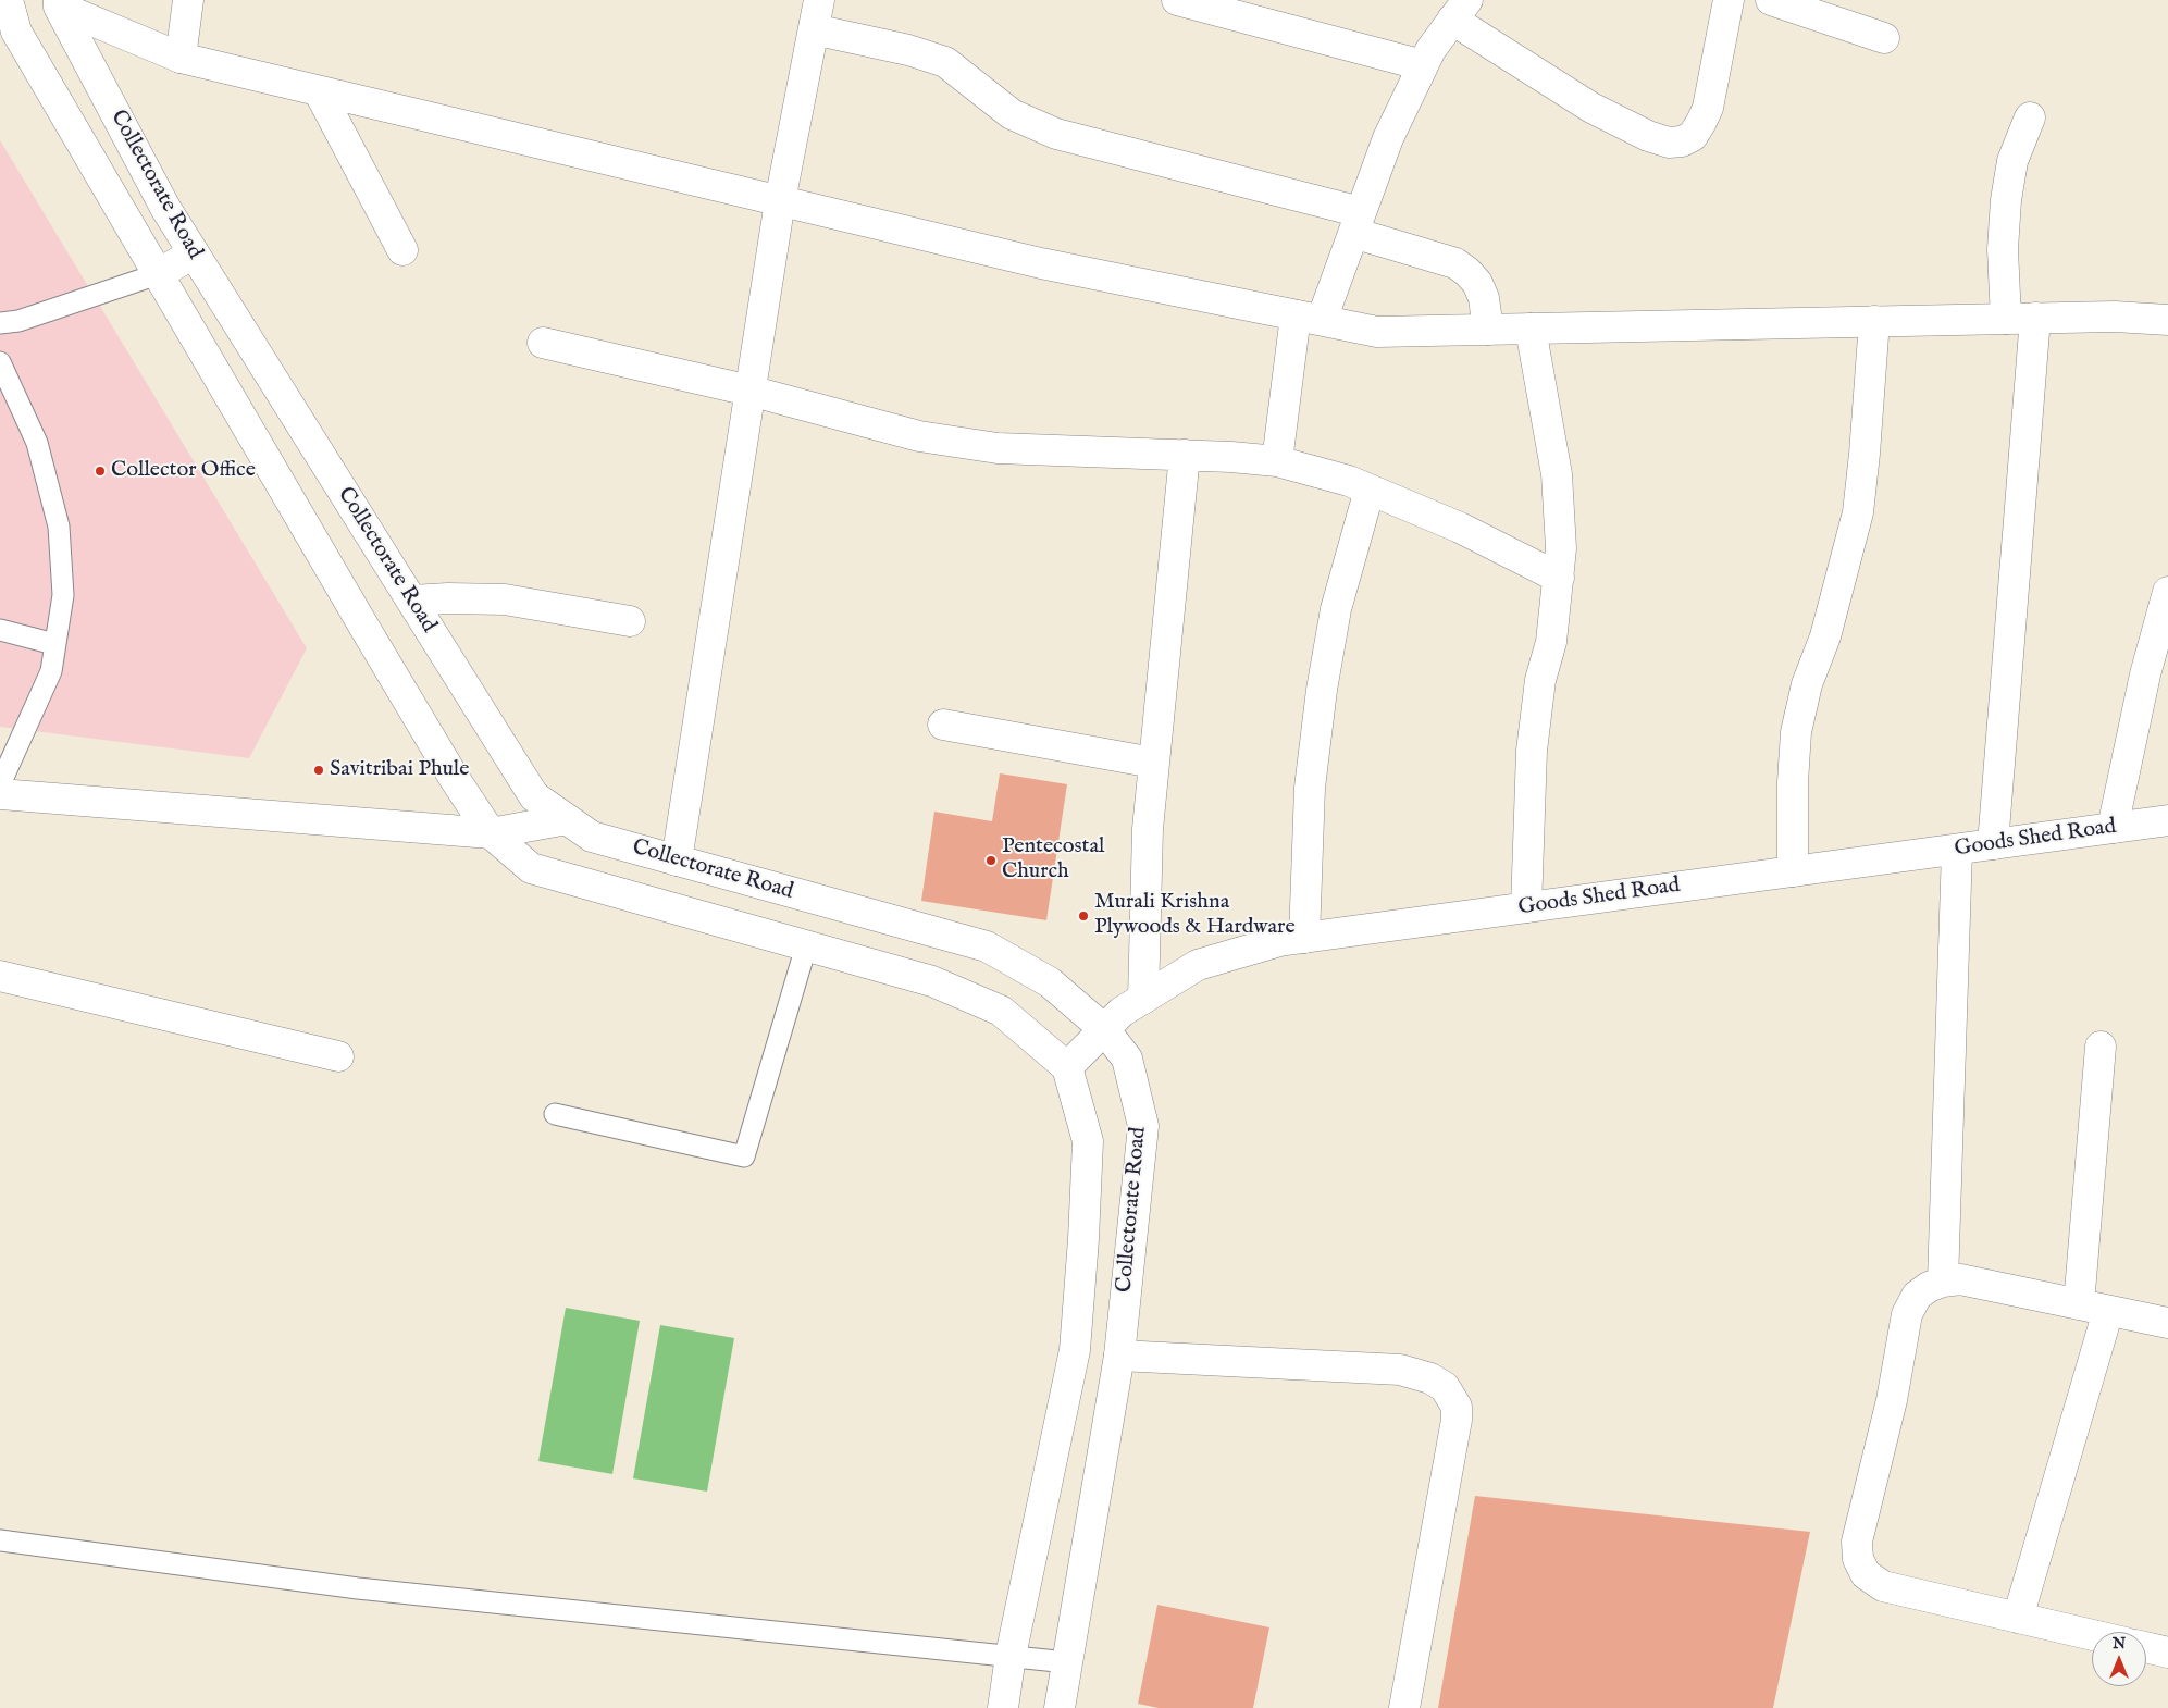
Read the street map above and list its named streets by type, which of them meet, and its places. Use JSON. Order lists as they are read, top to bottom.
{
  "streets": {
    "street": ["Collectorate Road", "Goods Shed Road"]
  },
  "crossings": [
    ["Collectorate Road", "Goods Shed Road"]
  ],
  "places": [
    "Collector Office",
    "Savitribai Phule",
    "Pentecostal Church",
    "Murali Krishna Plywoods & Hardware"
  ],
  "north": "top"
}
